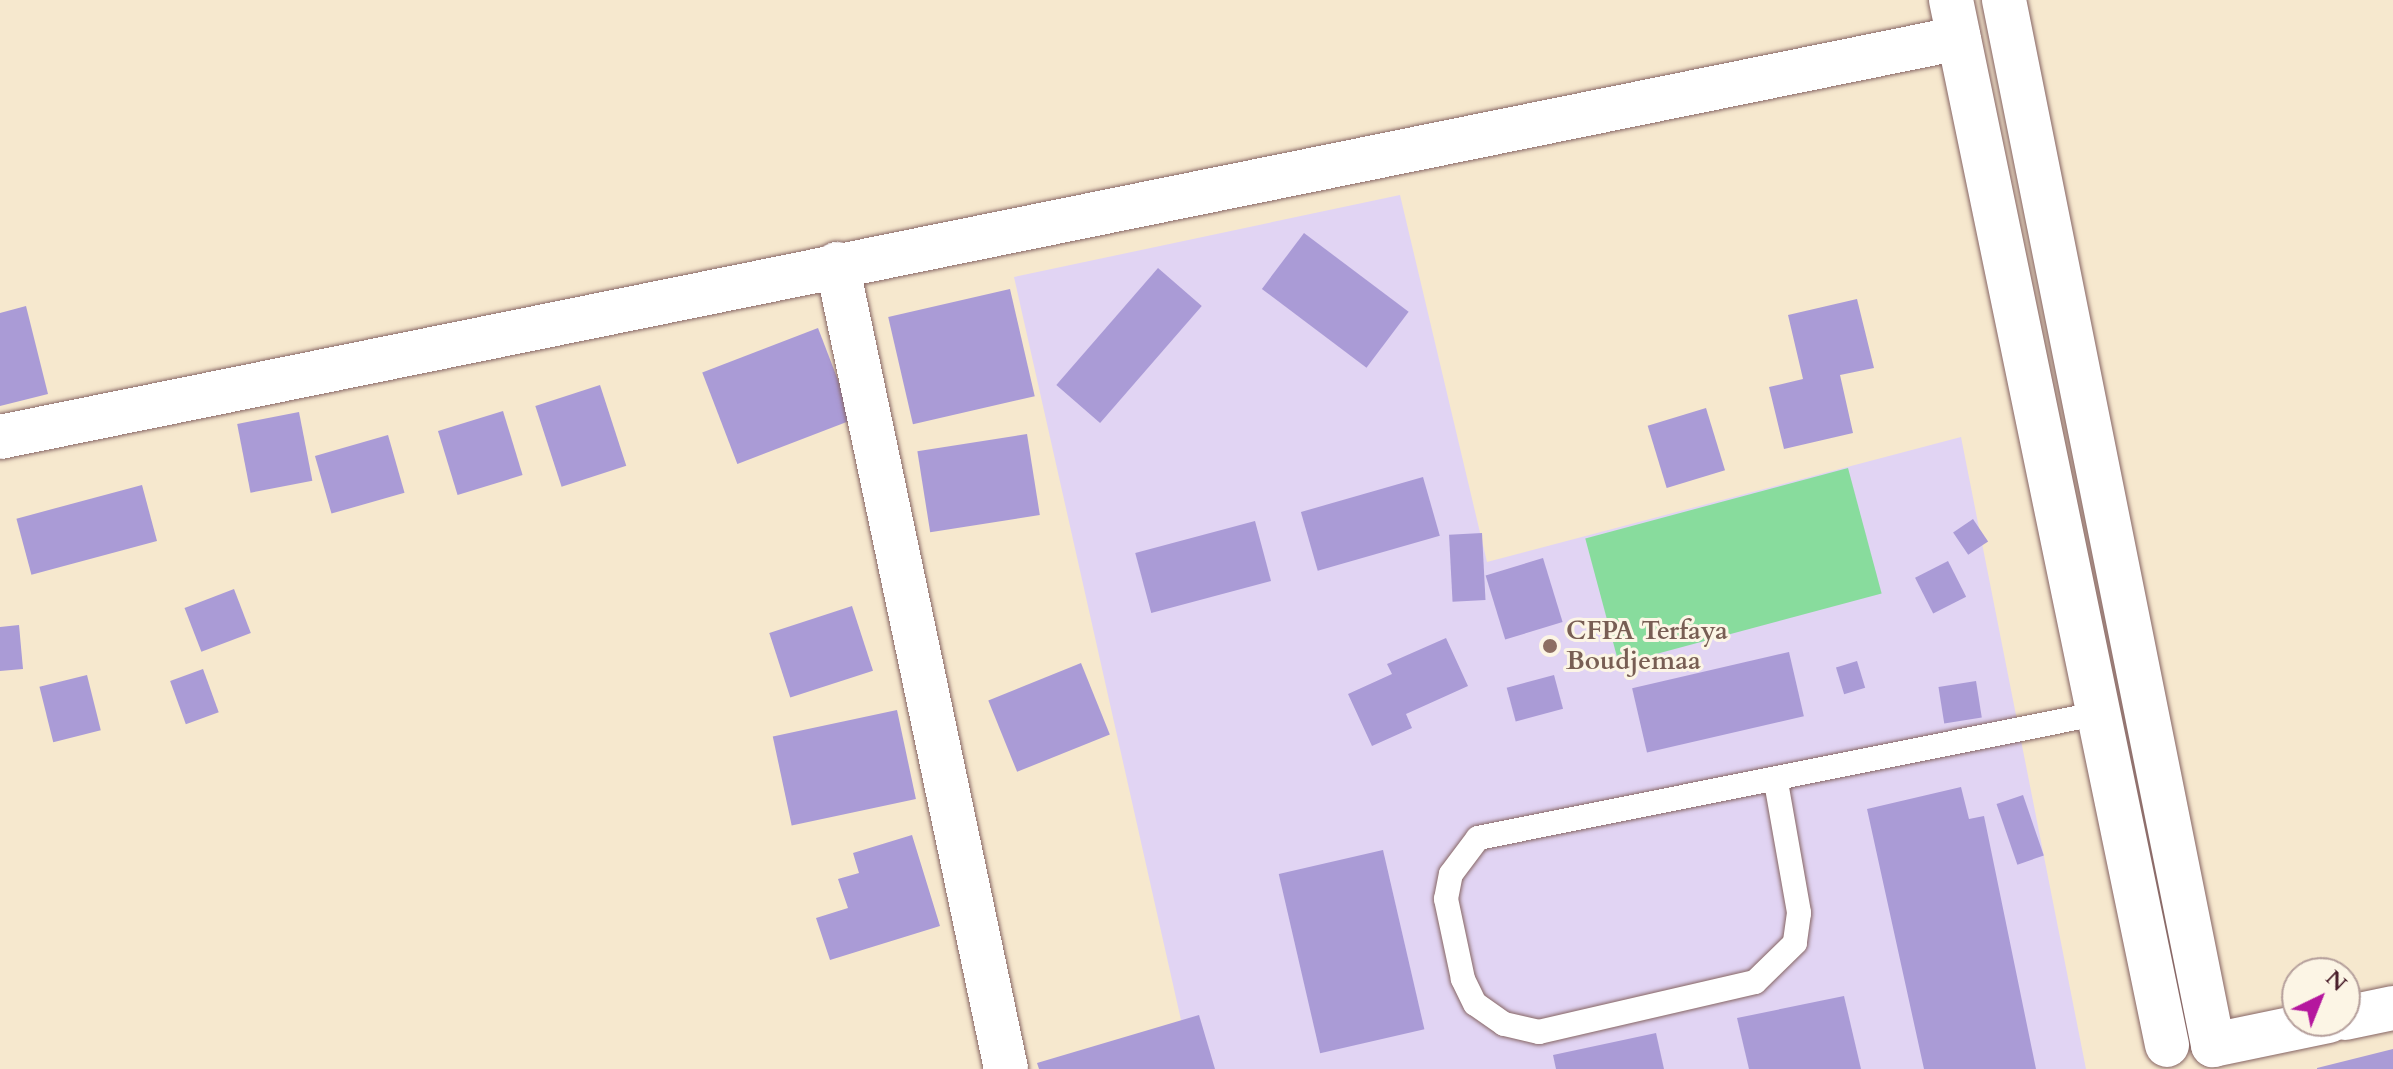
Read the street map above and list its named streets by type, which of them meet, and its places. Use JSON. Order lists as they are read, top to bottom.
{
  "places": ["CFPA Terfaya Boudjemaa"],
  "north": "top right"
}
